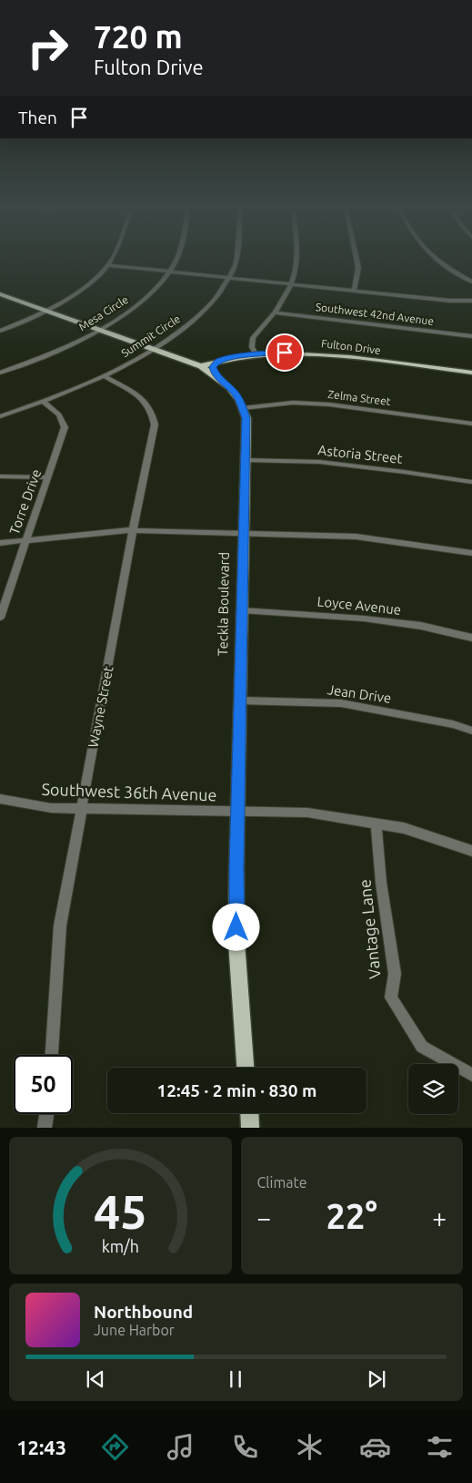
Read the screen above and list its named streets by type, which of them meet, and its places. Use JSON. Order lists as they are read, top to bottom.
{
  "streets": {
    "main road": ["Fulton Drive", "Teckla Boulevard"],
    "street": [
      "Mesa Circle",
      "Southwest 42nd Avenue",
      "Summit Circle",
      "Zelma Street",
      "Astoria Street",
      "Torre Drive",
      "Loyce Avenue",
      "Jean Drive",
      "Wayne Street",
      "Southwest 36th Avenue",
      "Vantage Lane"
    ]
  },
  "crossings": [
    ["Mesa Circle", "Teckla Boulevard"],
    ["Summit Circle", "Torre Drive"],
    ["Summit Circle", "Teckla Boulevard"],
    ["Summit Circle", "Wayne Street"],
    ["Fulton Drive", "Teckla Boulevard"],
    ["Zelma Street", "Teckla Boulevard"],
    ["Astoria Street", "Teckla Boulevard"],
    ["Teckla Boulevard", "Loyce Avenue"],
    ["Teckla Boulevard", "Jean Drive"],
    ["Teckla Boulevard", "Southwest 36th Avenue"],
    ["Wayne Street", "Southwest 36th Avenue"],
    ["Southwest 36th Avenue", "Vantage Lane"]
  ],
  "page": {
    "turn": ["720 m", "Fulton Drive"],
    "then": "Then",
    "limit": "50",
    "trip": "12:45 · 2 min · 830 m",
    "tile": "Climate",
    "heat": ["−", "22°", "+"],
    "song": ["Northbound", "June Harbor"],
    "tabs": "12:43",
    "gauge": ["45", "km/h"]
  }
}
